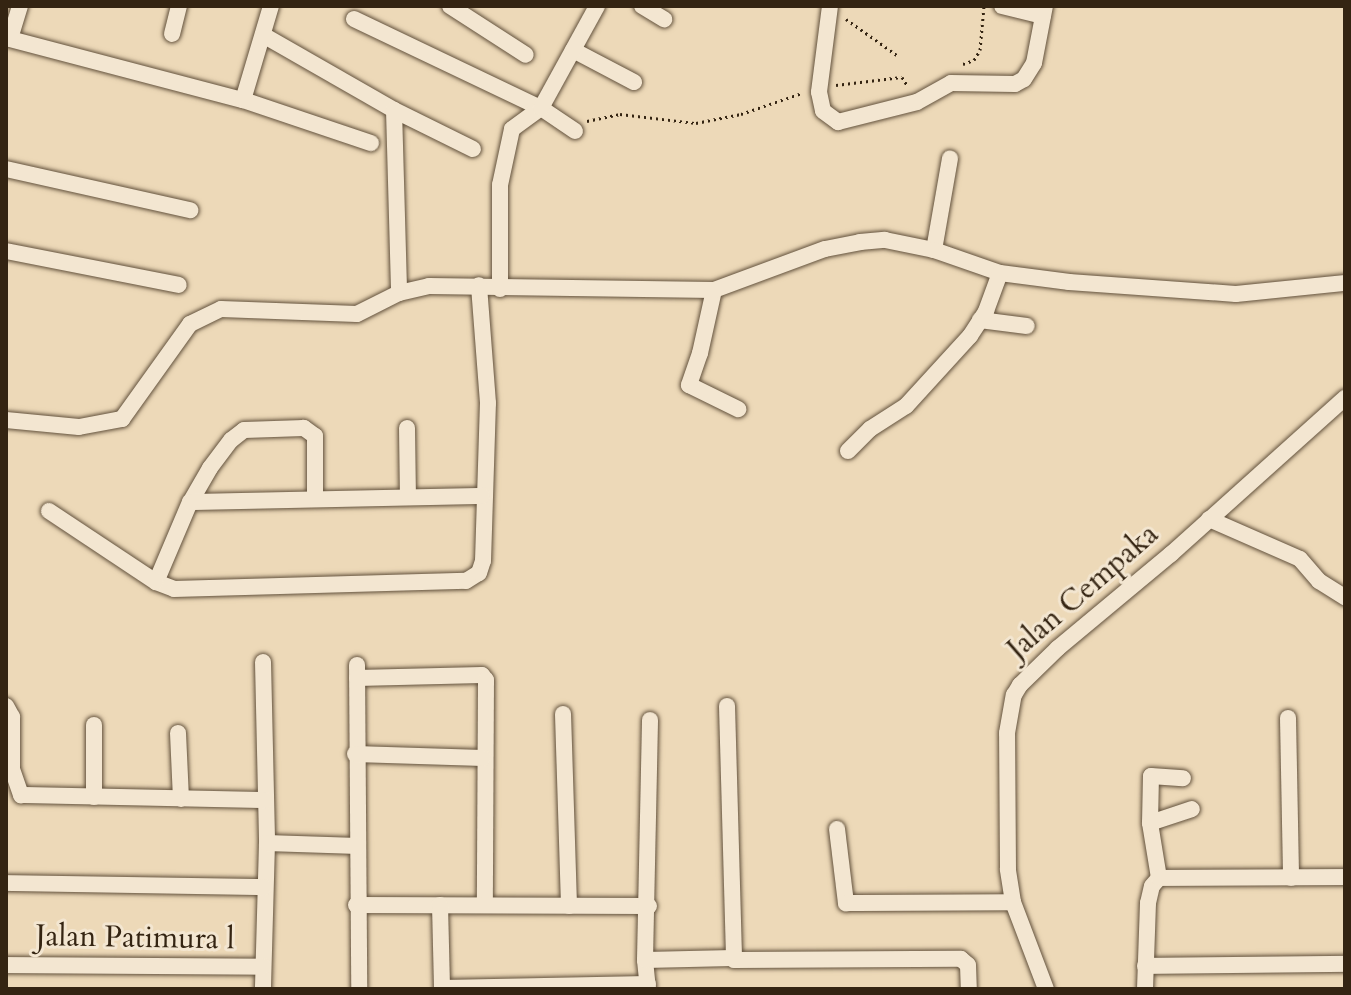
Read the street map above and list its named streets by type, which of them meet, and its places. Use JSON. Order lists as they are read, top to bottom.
{
  "streets": {
    "street": ["Jalan Cempaka", "Jalan Patimura l"]
  }
}
